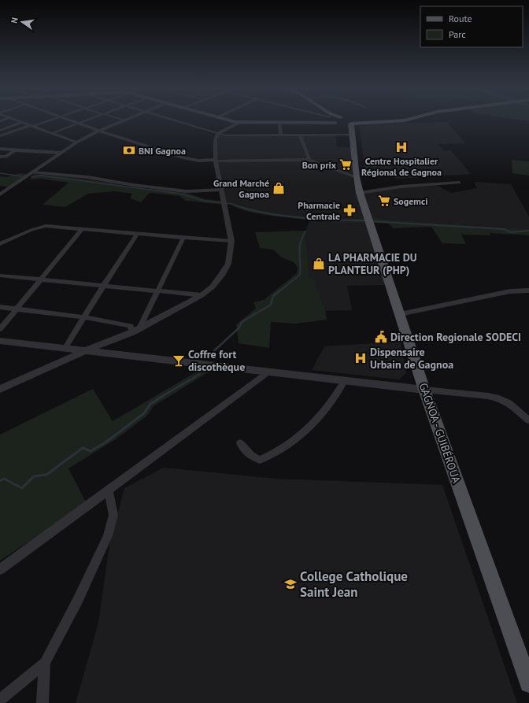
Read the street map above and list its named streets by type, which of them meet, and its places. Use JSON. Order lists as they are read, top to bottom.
{
  "streets": {
    "main road": ["GAGNOA - GUIBÉROUA"]
  },
  "places": {
    "hospital": ["Centre Hospitalier Régional de Gagnoa", "Dispensaire Urbain de Gagnoa"],
    "bank": ["BNI Gagnoa"],
    "supermarket": ["Bon prix", "Sogemci"],
    "shop": ["Grand Marché Gagnoa", "LA PHARMACIE DU PLANTEUR (PHP)"],
    "pharmacy": ["Pharmacie Centrale"],
    "public building": ["Direction Regionale SODECI"],
    "bar": ["Coffre fort discothèque"],
    "school or university": ["College Catholique Saint Jean"]
  },
  "legend": ["Route", "Parc"],
  "north": "left"
}
